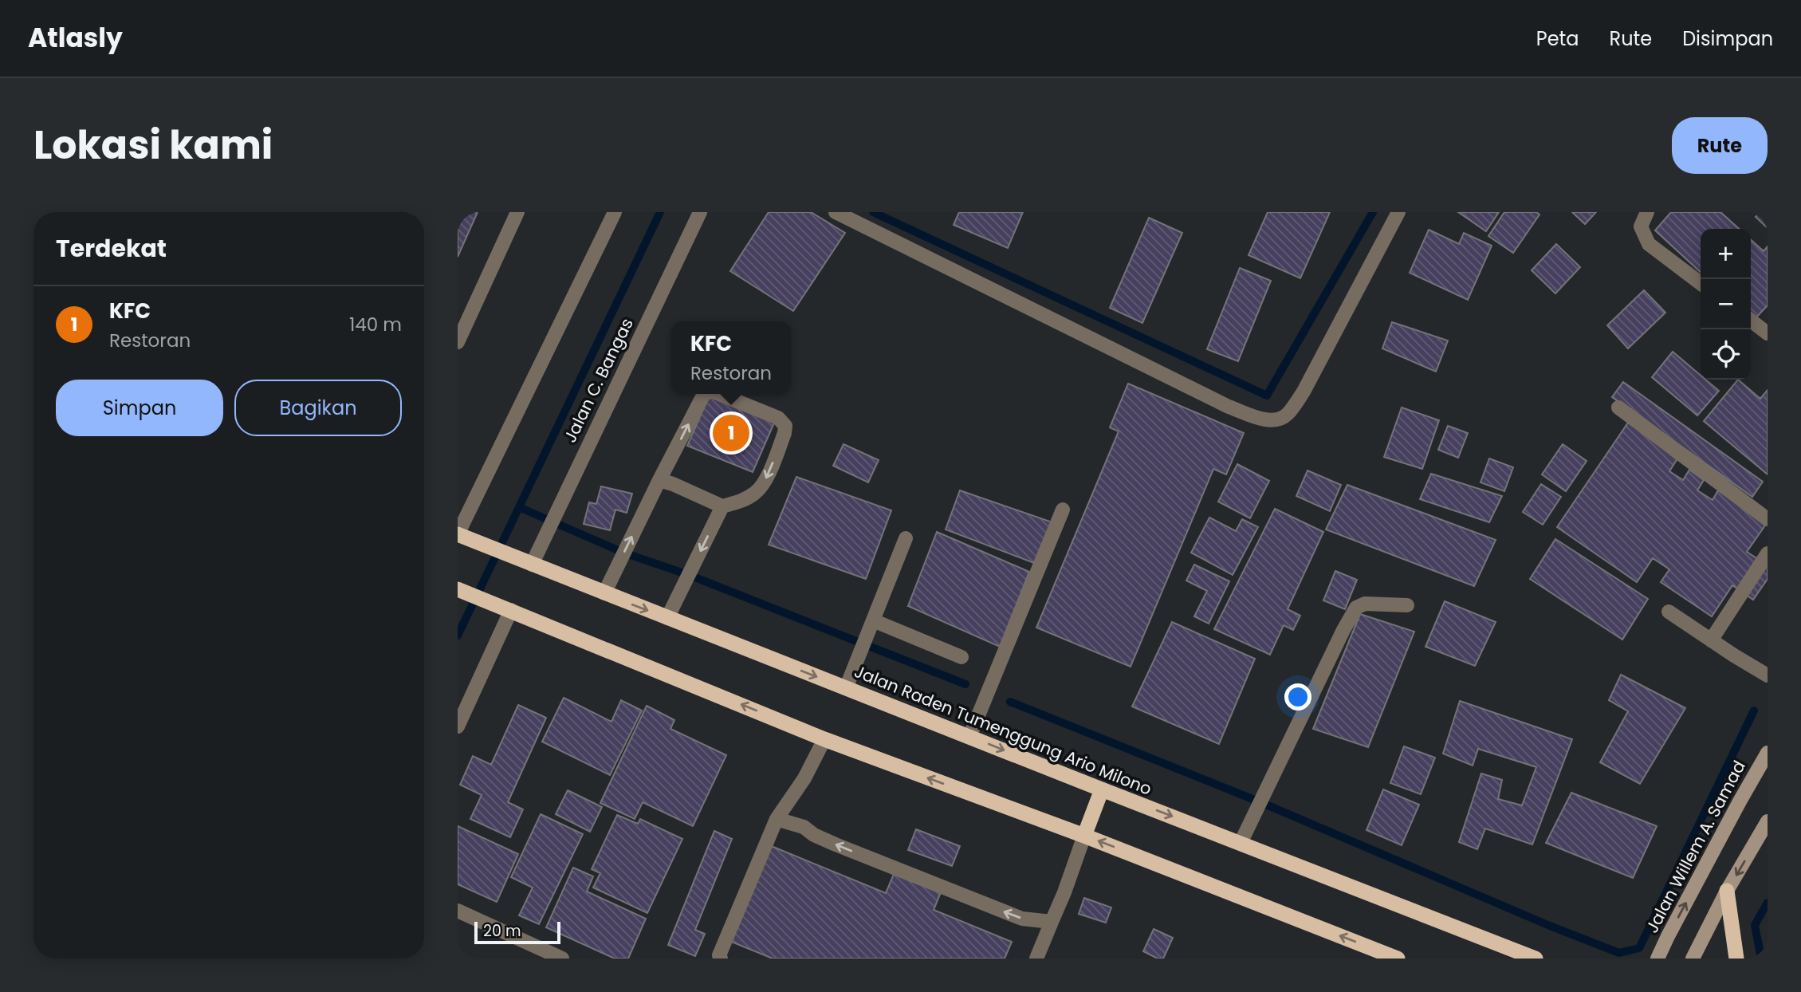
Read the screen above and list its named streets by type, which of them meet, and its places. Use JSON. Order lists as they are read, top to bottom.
{
  "streets": {
    "highway": ["Jalan Raden Tumenggung Ario Milono"],
    "main road": ["Jalan Willem A. Samad"],
    "street": ["Jalan C. Bangas"]
  },
  "crossings": [
    ["Jalan C. Bangas", "Jalan Raden Tumenggung Ario Milono"]
  ],
  "scale_bar": "20 m",
  "page": {
    "header": "Atlasly",
    "nav": ["Peta", "Rute", "Disimpan"],
    "title": "Lokasi kami",
    "buttons": [
      "Rute",
      ["Simpan", "Bagikan"]
    ],
    "heading": "Terdekat",
    "map_buttons": ["+", "−"],
    "list": [
      {
        "mark": "1",
        "name": "KFC",
        "note": "Restoran",
        "value": "140 m"
      }
    ],
    "popup": ["KFC", "Restoran"],
    "pins": "1",
    "scale": "20 m"
  }
}
